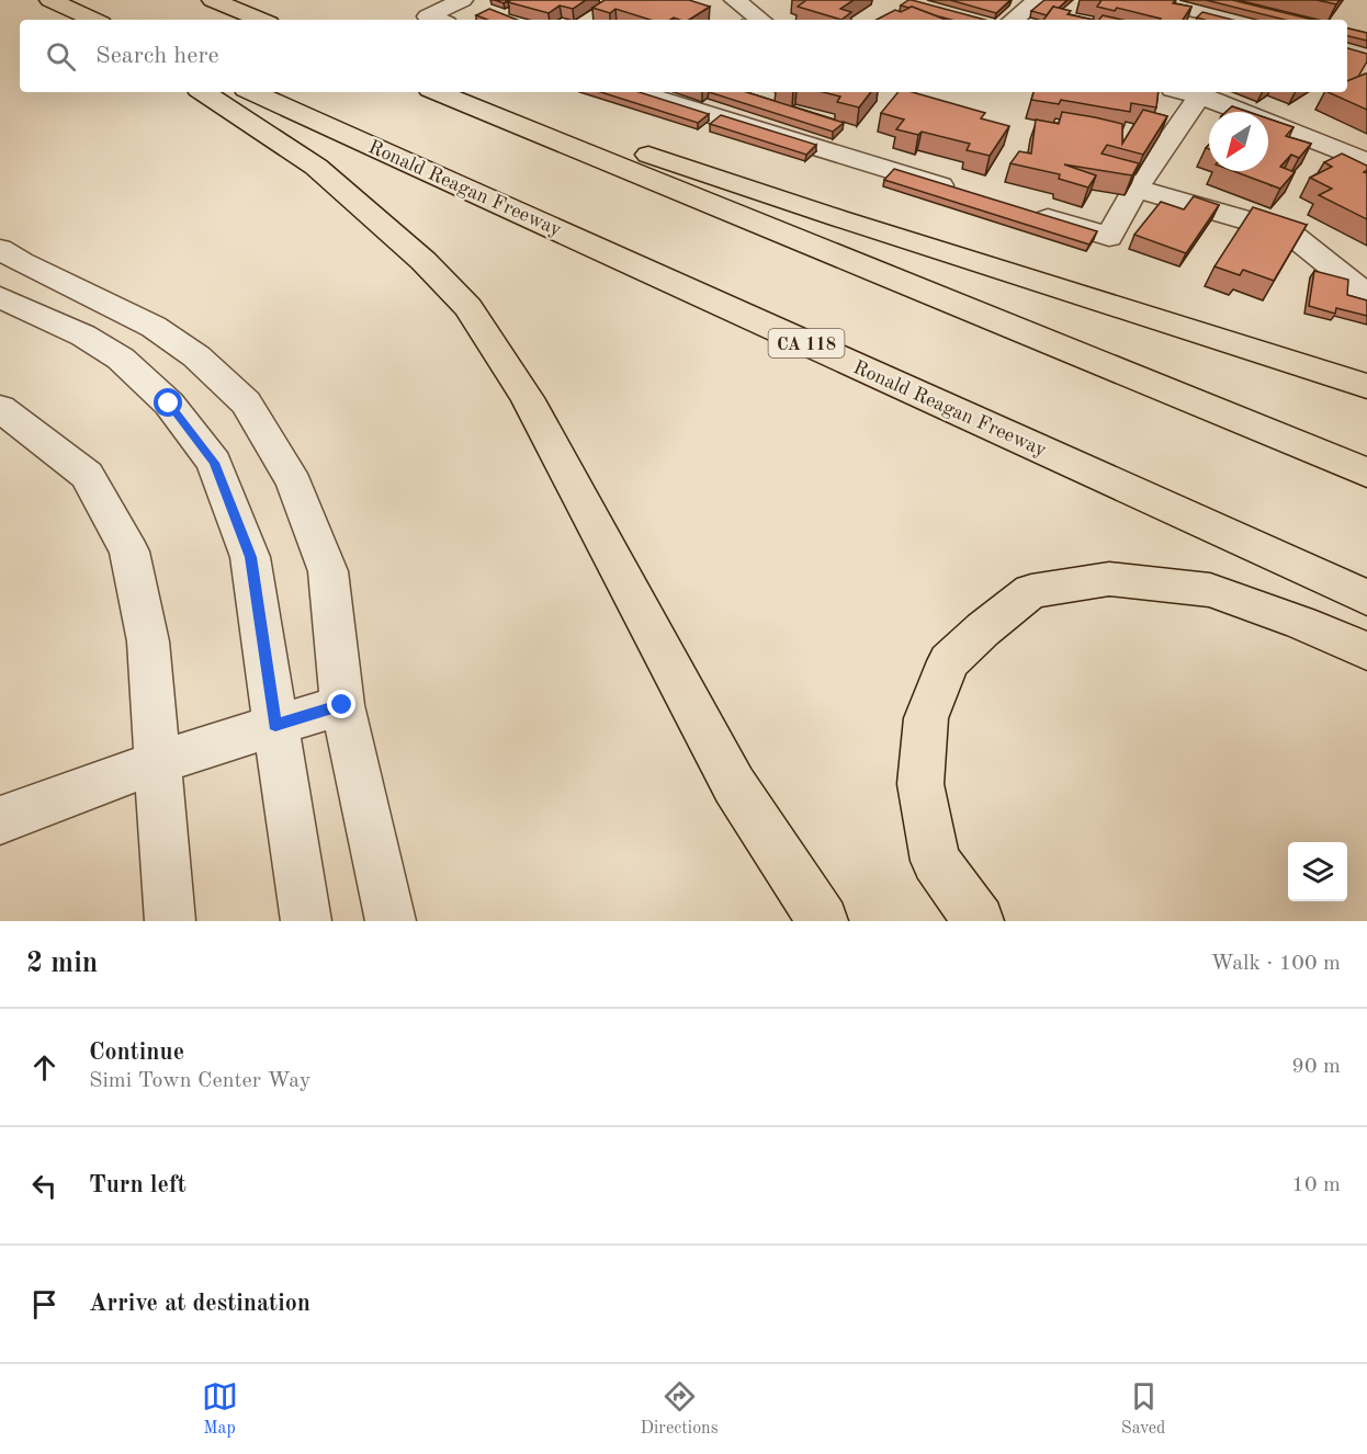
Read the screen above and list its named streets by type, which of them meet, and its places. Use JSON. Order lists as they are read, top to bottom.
{
  "streets": {
    "highway": ["Ronald Reagan Freeway", "CA 118"]
  },
  "north": "bottom left",
  "page": {
    "search": "Search here",
    "heading": ["2 min", "Walk · 100 m"],
    "list": [
      ["Continue", "Simi Town Center Way", "90 m"],
      ["Turn left", "10 m"],
      "Arrive at destination"
    ],
    "nav": ["Map", "Directions", "Saved"]
  }
}
